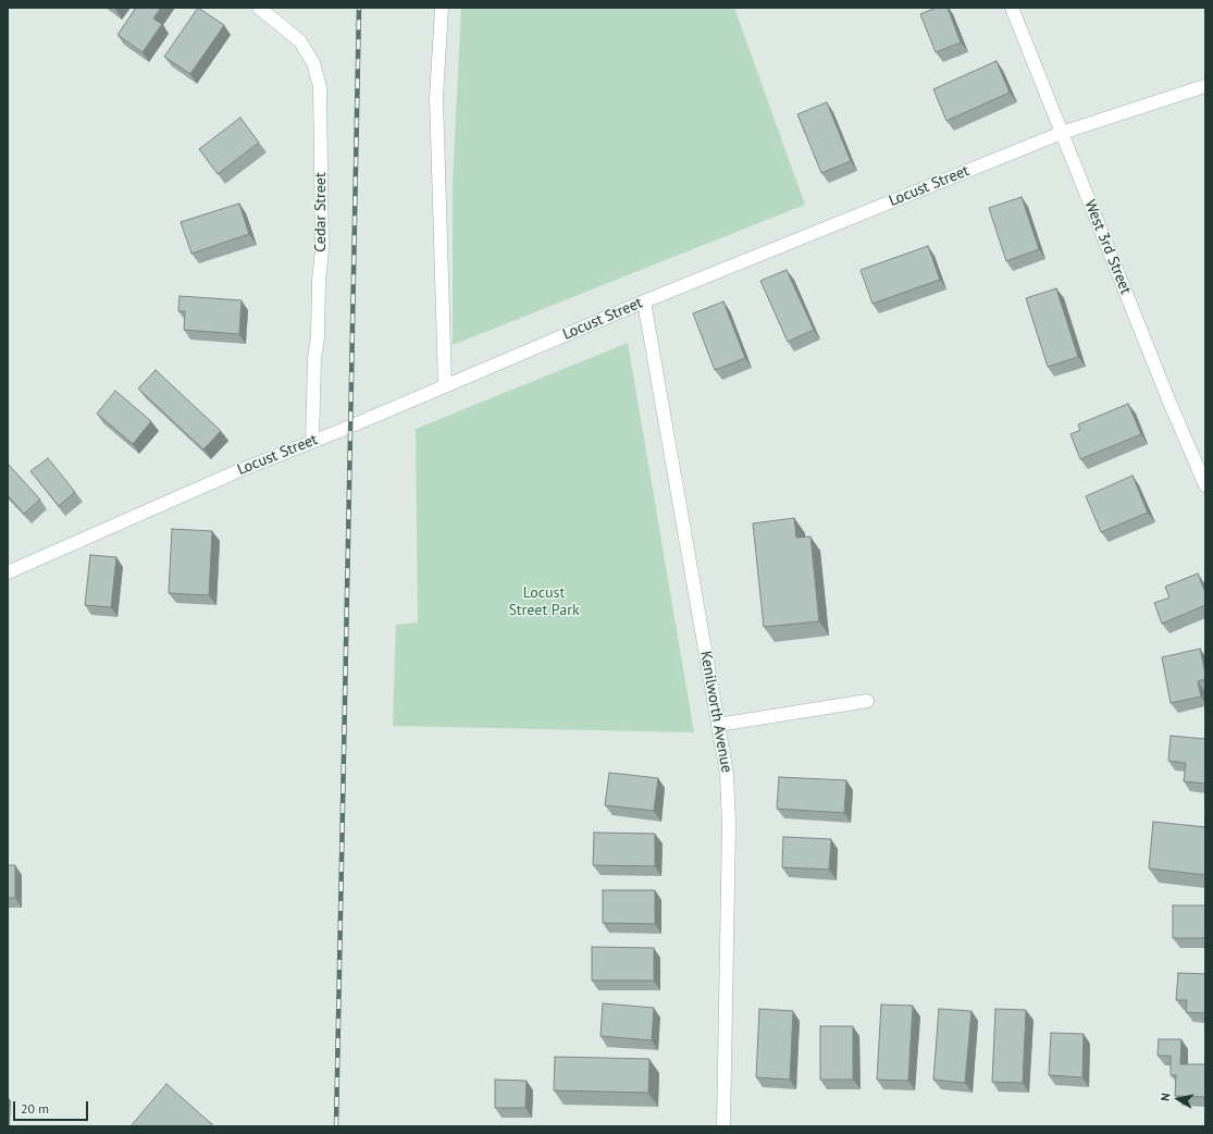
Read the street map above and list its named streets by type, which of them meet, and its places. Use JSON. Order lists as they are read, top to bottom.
{
  "streets": {
    "street": [
      "Locust Street",
      "Cedar Street",
      "West 3rd Street",
      "Kenilworth Avenue"
    ]
  },
  "crossings": [
    ["Locust Street", "Cedar Street"],
    ["Locust Street", "West 3rd Street"],
    ["Locust Street", "Kenilworth Avenue"]
  ],
  "parks": ["Locust Street Park"],
  "scale_bar": "20 m",
  "north": "left"
}
